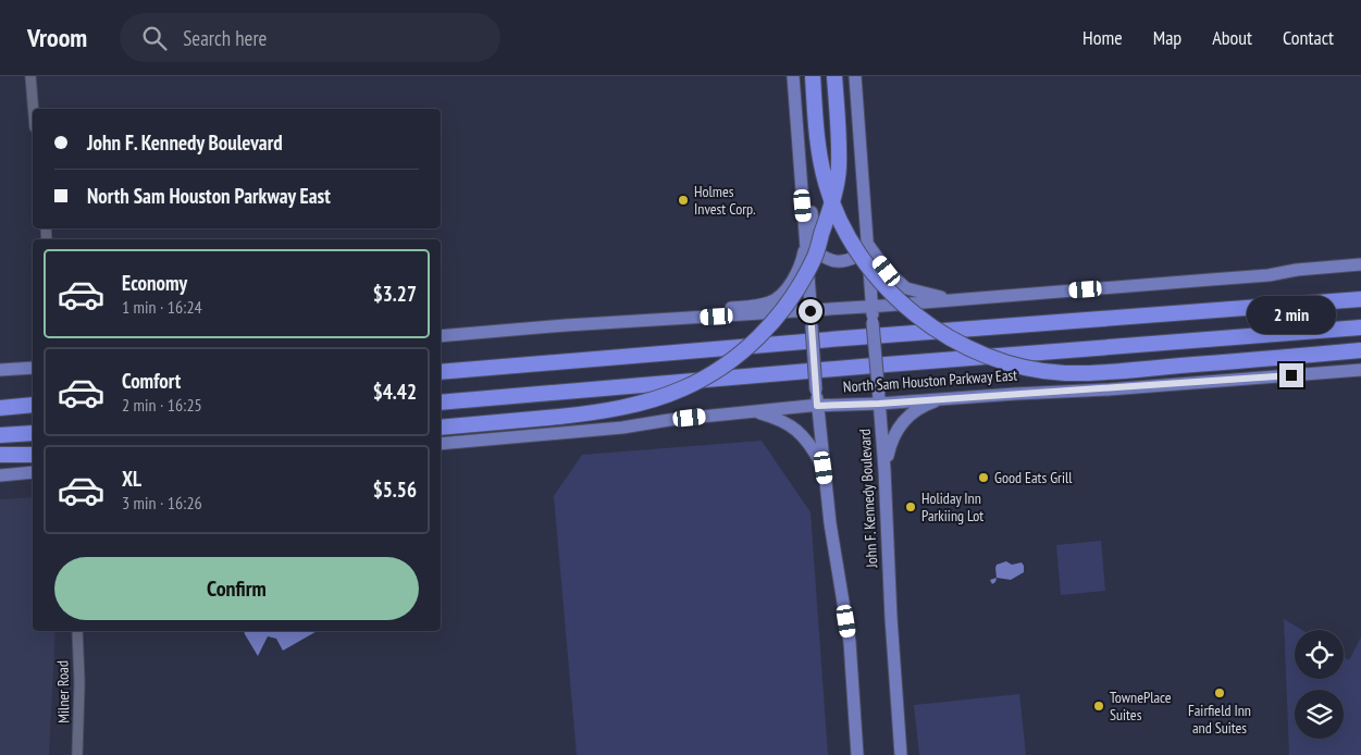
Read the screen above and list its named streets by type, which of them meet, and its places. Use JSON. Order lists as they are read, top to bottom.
{
  "streets": {
    "highway": ["North Sam Houston Parkway East"],
    "main road": ["John F. Kennedy Boulevard"],
    "street": ["Milner Road"]
  },
  "crossings": [
    ["North Sam Houston Parkway East", "John F. Kennedy Boulevard"]
  ],
  "places": [
    "Holmes Invest Corp.",
    "Good Eats Grill",
    "Holiday Inn Parkiing Lot",
    "Fairfield Inn and Suites",
    "TownePlace Suites"
  ],
  "page": {
    "header": "Vroom",
    "search": "Search here",
    "nav": [
      "Home",
      "Map",
      "About",
      "Contact"
    ],
    "banner": ["John F. Kennedy Boulevard", "North Sam Houston Parkway East"],
    "list": [
      {
        "name": "Economy",
        "note": "1 min · 16:24",
        "value": "$3.27"
      },
      {
        "name": "Comfort",
        "note": "2 min · 16:25",
        "value": "$4.42"
      },
      {
        "name": "XL",
        "note": "3 min · 16:26",
        "value": "$5.56"
      }
    ],
    "bubble": "2 min",
    "buttons": "Confirm"
  }
}
